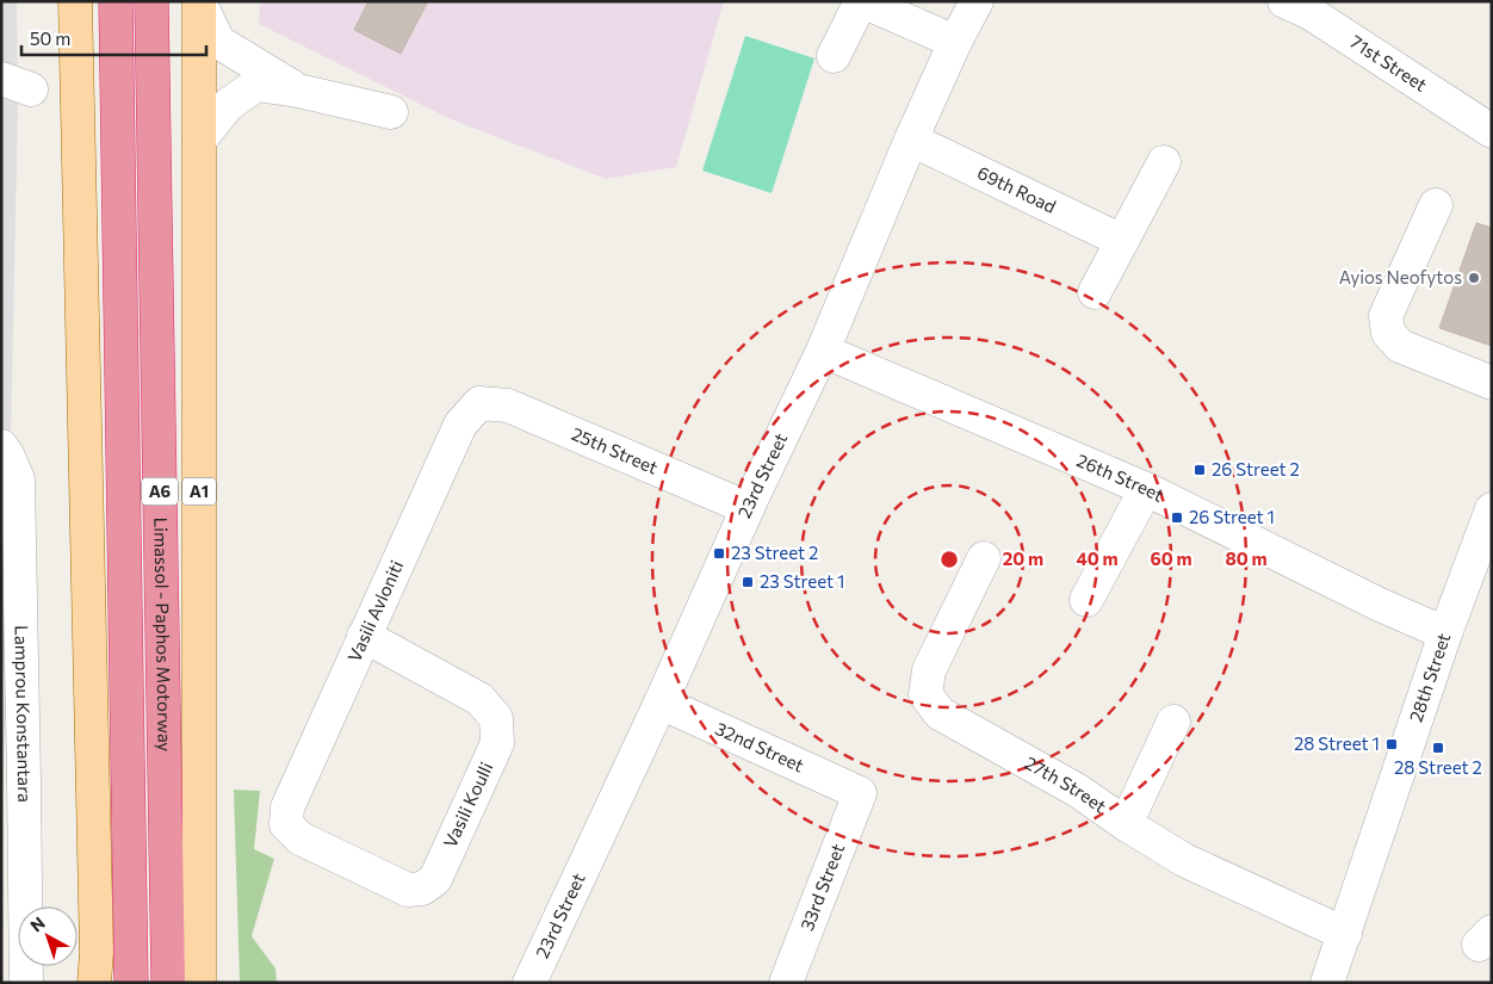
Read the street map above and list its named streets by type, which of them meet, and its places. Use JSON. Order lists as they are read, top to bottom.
{
  "streets": {
    "highway": ["A6", "Limassol - Paphos Motorway"],
    "main road": ["A1"],
    "street": [
      "71st Street",
      "69th Road",
      "25th Street",
      "23rd Street",
      "26th Street",
      "Vasili Avloniti",
      "28th Street",
      "Lamprou Konstantara",
      "32nd Street",
      "27th Street",
      "Vasili Koulli",
      "33rd Street"
    ]
  },
  "crossings": [
    ["69th Road", "23rd Street"],
    ["25th Street", "23rd Street"],
    ["25th Street", "Vasili Avloniti"],
    ["23rd Street", "26th Street"],
    ["23rd Street", "32nd Street"],
    ["26th Street", "28th Street"],
    ["Vasili Avloniti", "Vasili Koulli"],
    ["28th Street", "27th Street"],
    ["32nd Street", "33rd Street"]
  ],
  "places": {
    "other": ["Ayios Neofytos"],
    "transit": [
      "26 Street 2",
      "26 Street 1",
      "23 Street 2",
      "23 Street 1",
      "28 Street 1",
      "28 Street 2"
    ]
  },
  "scale_bar": "50 m",
  "north": "top left",
  "rings": [
    "20 m",
    "40 m",
    "60 m",
    "80 m"
  ]
}
